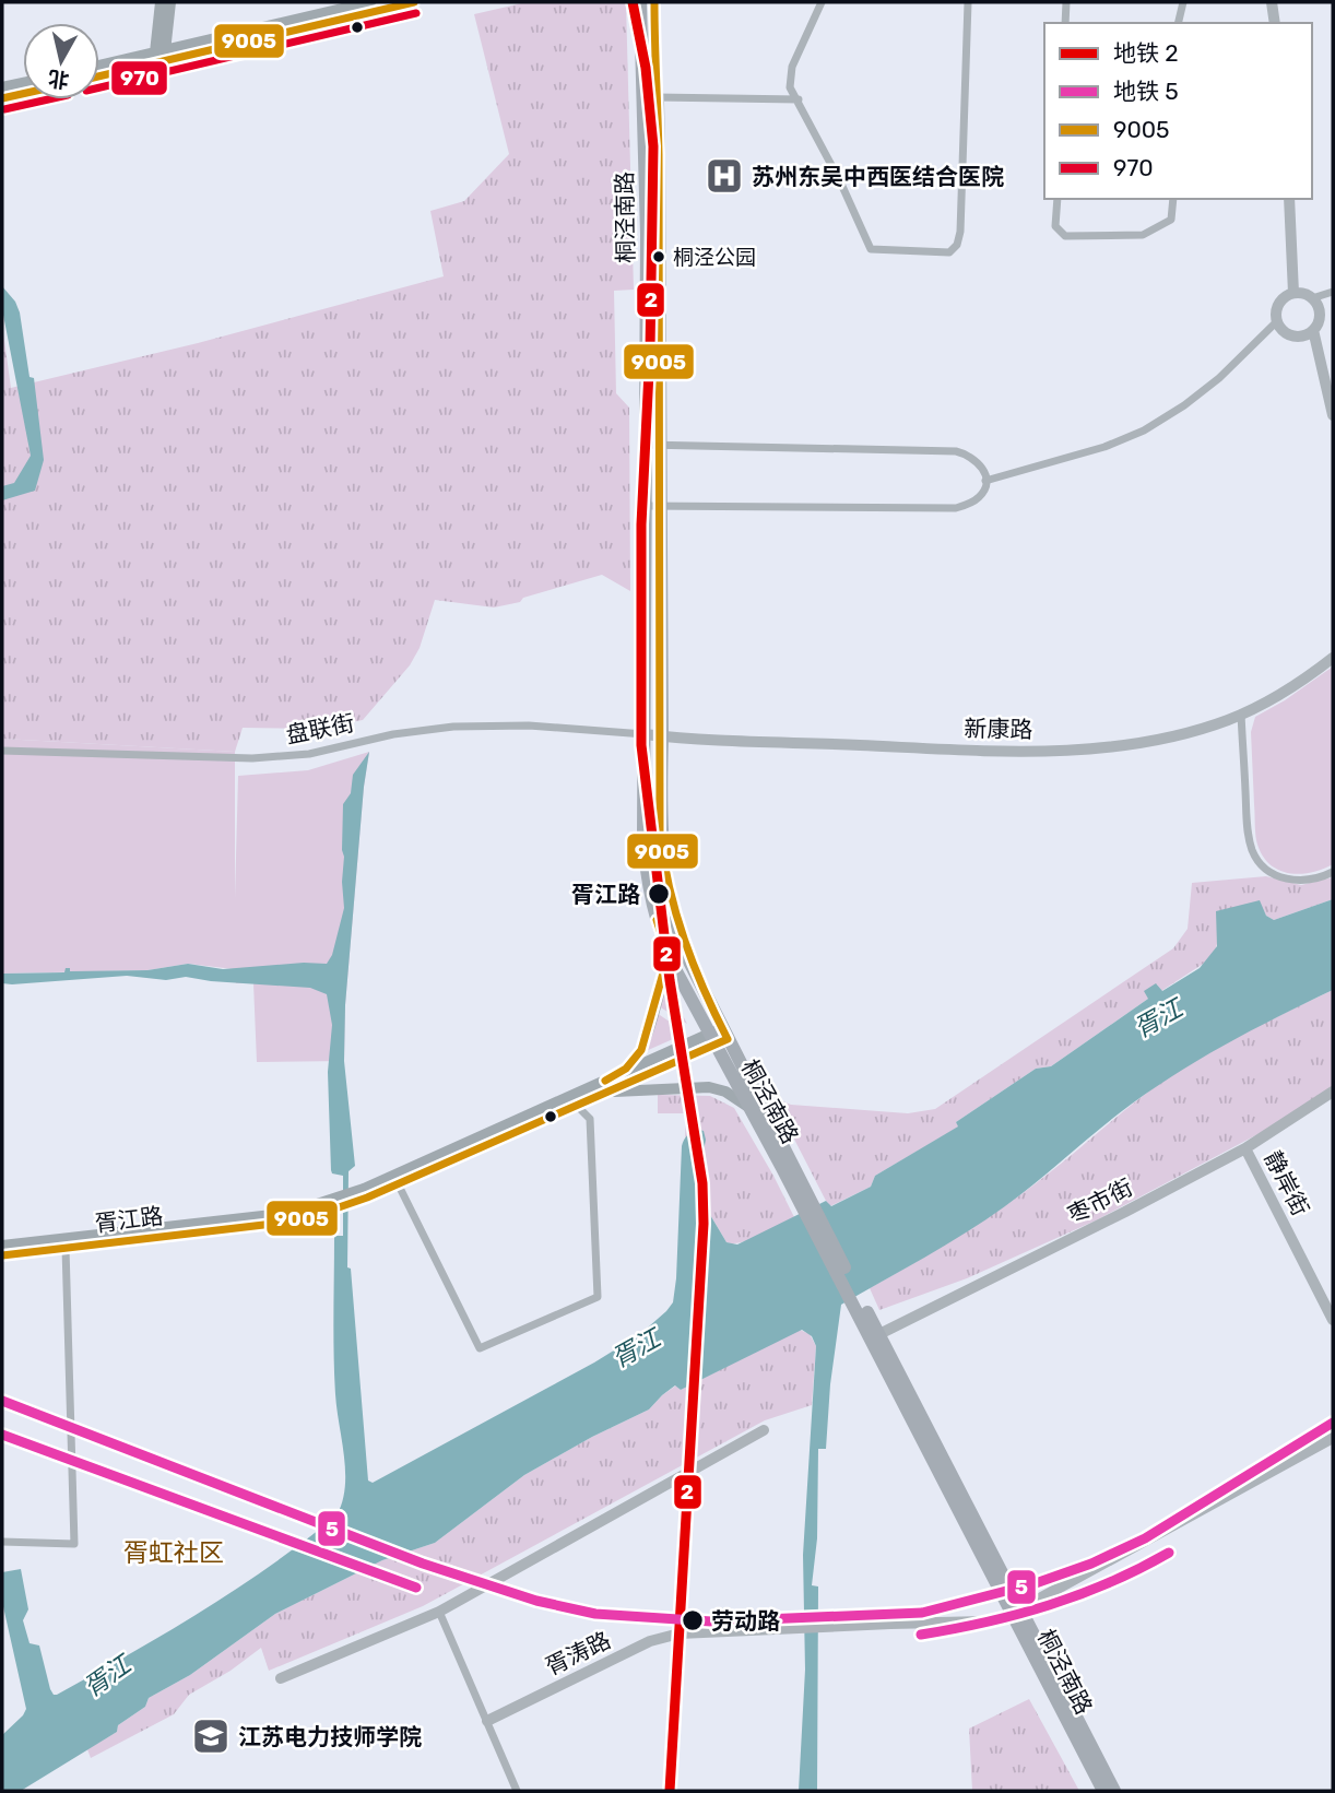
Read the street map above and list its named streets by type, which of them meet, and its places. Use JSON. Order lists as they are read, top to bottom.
{
  "streets": {
    "main road": ["桐泾南路", "胥江路"],
    "street": [
      "盘联街",
      "新康路",
      "静岸街",
      "枣市街",
      "胥涛路"
    ]
  },
  "crossings": [
    ["桐泾南路", "盘联街"],
    ["桐泾南路", "新康路"],
    ["桐泾南路", "枣市街"],
    ["桐泾南路", "胥江路"],
    ["桐泾南路", "胥涛路"],
    ["盘联街", "新康路"],
    ["静岸街", "枣市街"]
  ],
  "districts": ["胥虹社区"],
  "water": ["胥江"],
  "places": {
    "hospital": ["苏州东吴中西医结合医院"],
    "other": ["桐泾公园", "胥江路", "劳动路"],
    "school or university": ["江苏电力技师学院"]
  },
  "lines": [
    "metro line 2",
    "transit line 9005",
    "transit line 970",
    "metro line 5"
  ],
  "legend": [
    "地铁 2",
    "地铁 5",
    "9005",
    "970"
  ],
  "north": "bottom"
}
